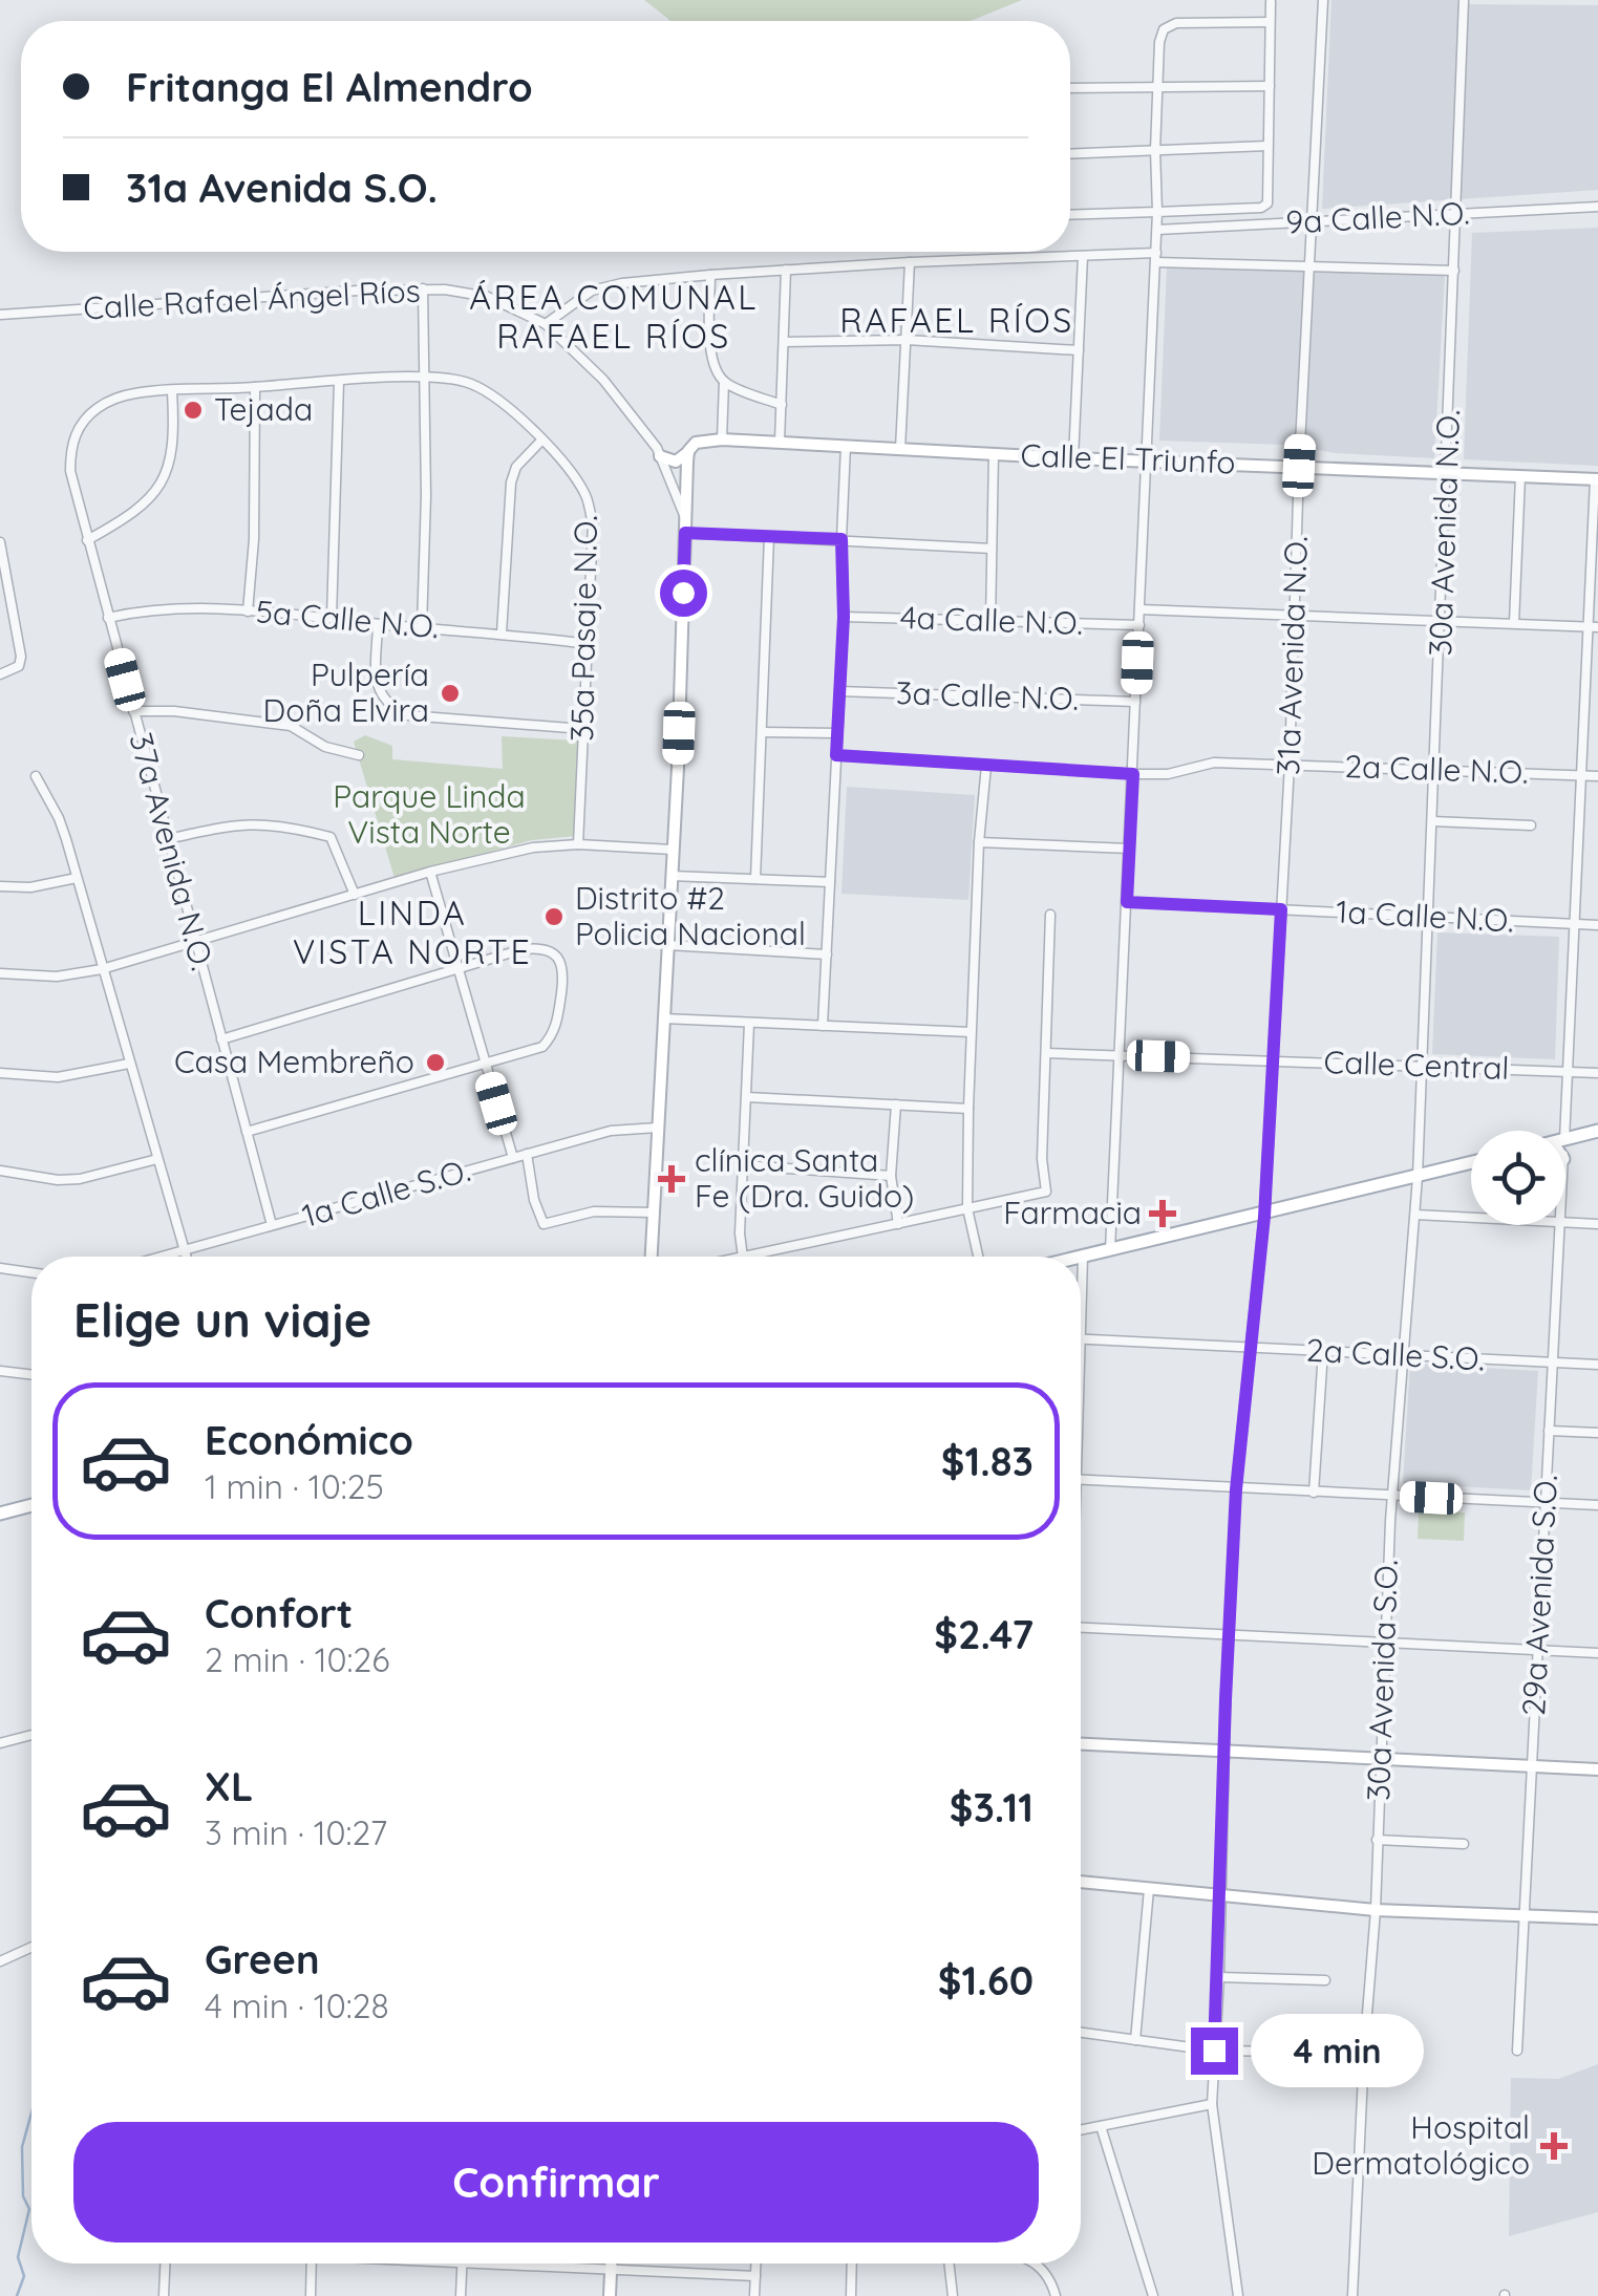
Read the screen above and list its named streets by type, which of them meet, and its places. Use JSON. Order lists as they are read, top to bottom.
{
  "streets": {
    "main road": ["Calle El Triunfo"],
    "street": [
      "9a Calle N.O.",
      "Calle Rafael Ángel Ríos",
      "30a Avenida N.O.",
      "5a Calle N.O.",
      "4a Calle N.O.",
      "35a Pasaje N.O.",
      "31a Avenida N.O.",
      "3a Calle N.O.",
      "2a Calle N.O.",
      "37a Avenida N.O.",
      "1a Calle N.O.",
      "Calle Central",
      "1a Calle S.O.",
      "2a Calle S.O.",
      "29a Avenida S.O.",
      "30a Avenida S.O."
    ]
  },
  "crossings": [
    ["9a Calle N.O.", "30a Avenida N.O."],
    ["9a Calle N.O.", "31a Avenida N.O."],
    ["Calle Rafael Ángel Ríos", "Calle El Triunfo"],
    ["Calle El Triunfo", "30a Avenida N.O."],
    ["Calle El Triunfo", "31a Avenida N.O."],
    ["Calle El Triunfo", "29a Avenida S.O."],
    ["30a Avenida N.O.", "2a Calle N.O."],
    ["30a Avenida N.O.", "1a Calle N.O."],
    ["30a Avenida N.O.", "Calle Central"],
    ["30a Avenida N.O.", "30a Avenida S.O."],
    ["5a Calle N.O.", "35a Pasaje N.O."],
    ["5a Calle N.O.", "37a Avenida N.O."],
    ["35a Pasaje N.O.", "37a Avenida N.O."],
    ["31a Avenida N.O.", "2a Calle N.O."],
    ["31a Avenida N.O.", "1a Calle N.O."],
    ["31a Avenida N.O.", "Calle Central"],
    ["31a Avenida N.O.", "2a Calle S.O."],
    ["2a Calle N.O.", "29a Avenida S.O."],
    ["37a Avenida N.O.", "1a Calle S.O."],
    ["1a Calle N.O.", "29a Avenida S.O."],
    ["Calle Central", "29a Avenida S.O."],
    ["Calle Central", "30a Avenida S.O."],
    ["2a Calle S.O.", "29a Avenida S.O."],
    ["2a Calle S.O.", "30a Avenida S.O."]
  ],
  "districts": ["ÁREA COMUNAL RAFAEL RÍOS", "RAFAEL RÍOS", "LINDA VISTA NORTE"],
  "parks": ["Parque Linda Vista Norte"],
  "places": {
    "other": [
      "Tejada",
      "Pulpería Doña Elvira",
      "Distrito #2 Policia Nacional",
      "Casa Membreño"
    ],
    "health": ["clínica Santa Fe (Dra. Guido)", "Farmacia", "Hospital Dermatológico"]
  },
  "page": {
    "banner": ["Fritanga El Almendro", "31a Avenida S.O."],
    "heading": "Elige un viaje",
    "list": [
      {
        "name": "Económico",
        "note": "1 min · 10:25",
        "value": "$1.83"
      },
      {
        "name": "Confort",
        "note": "2 min · 10:26",
        "value": "$2.47"
      },
      {
        "name": "XL",
        "note": "3 min · 10:27",
        "value": "$3.11"
      },
      {
        "name": "Green",
        "note": "4 min · 10:28",
        "value": "$1.60"
      }
    ],
    "bubble": "4 min",
    "buttons": "Confirmar"
  }
}
